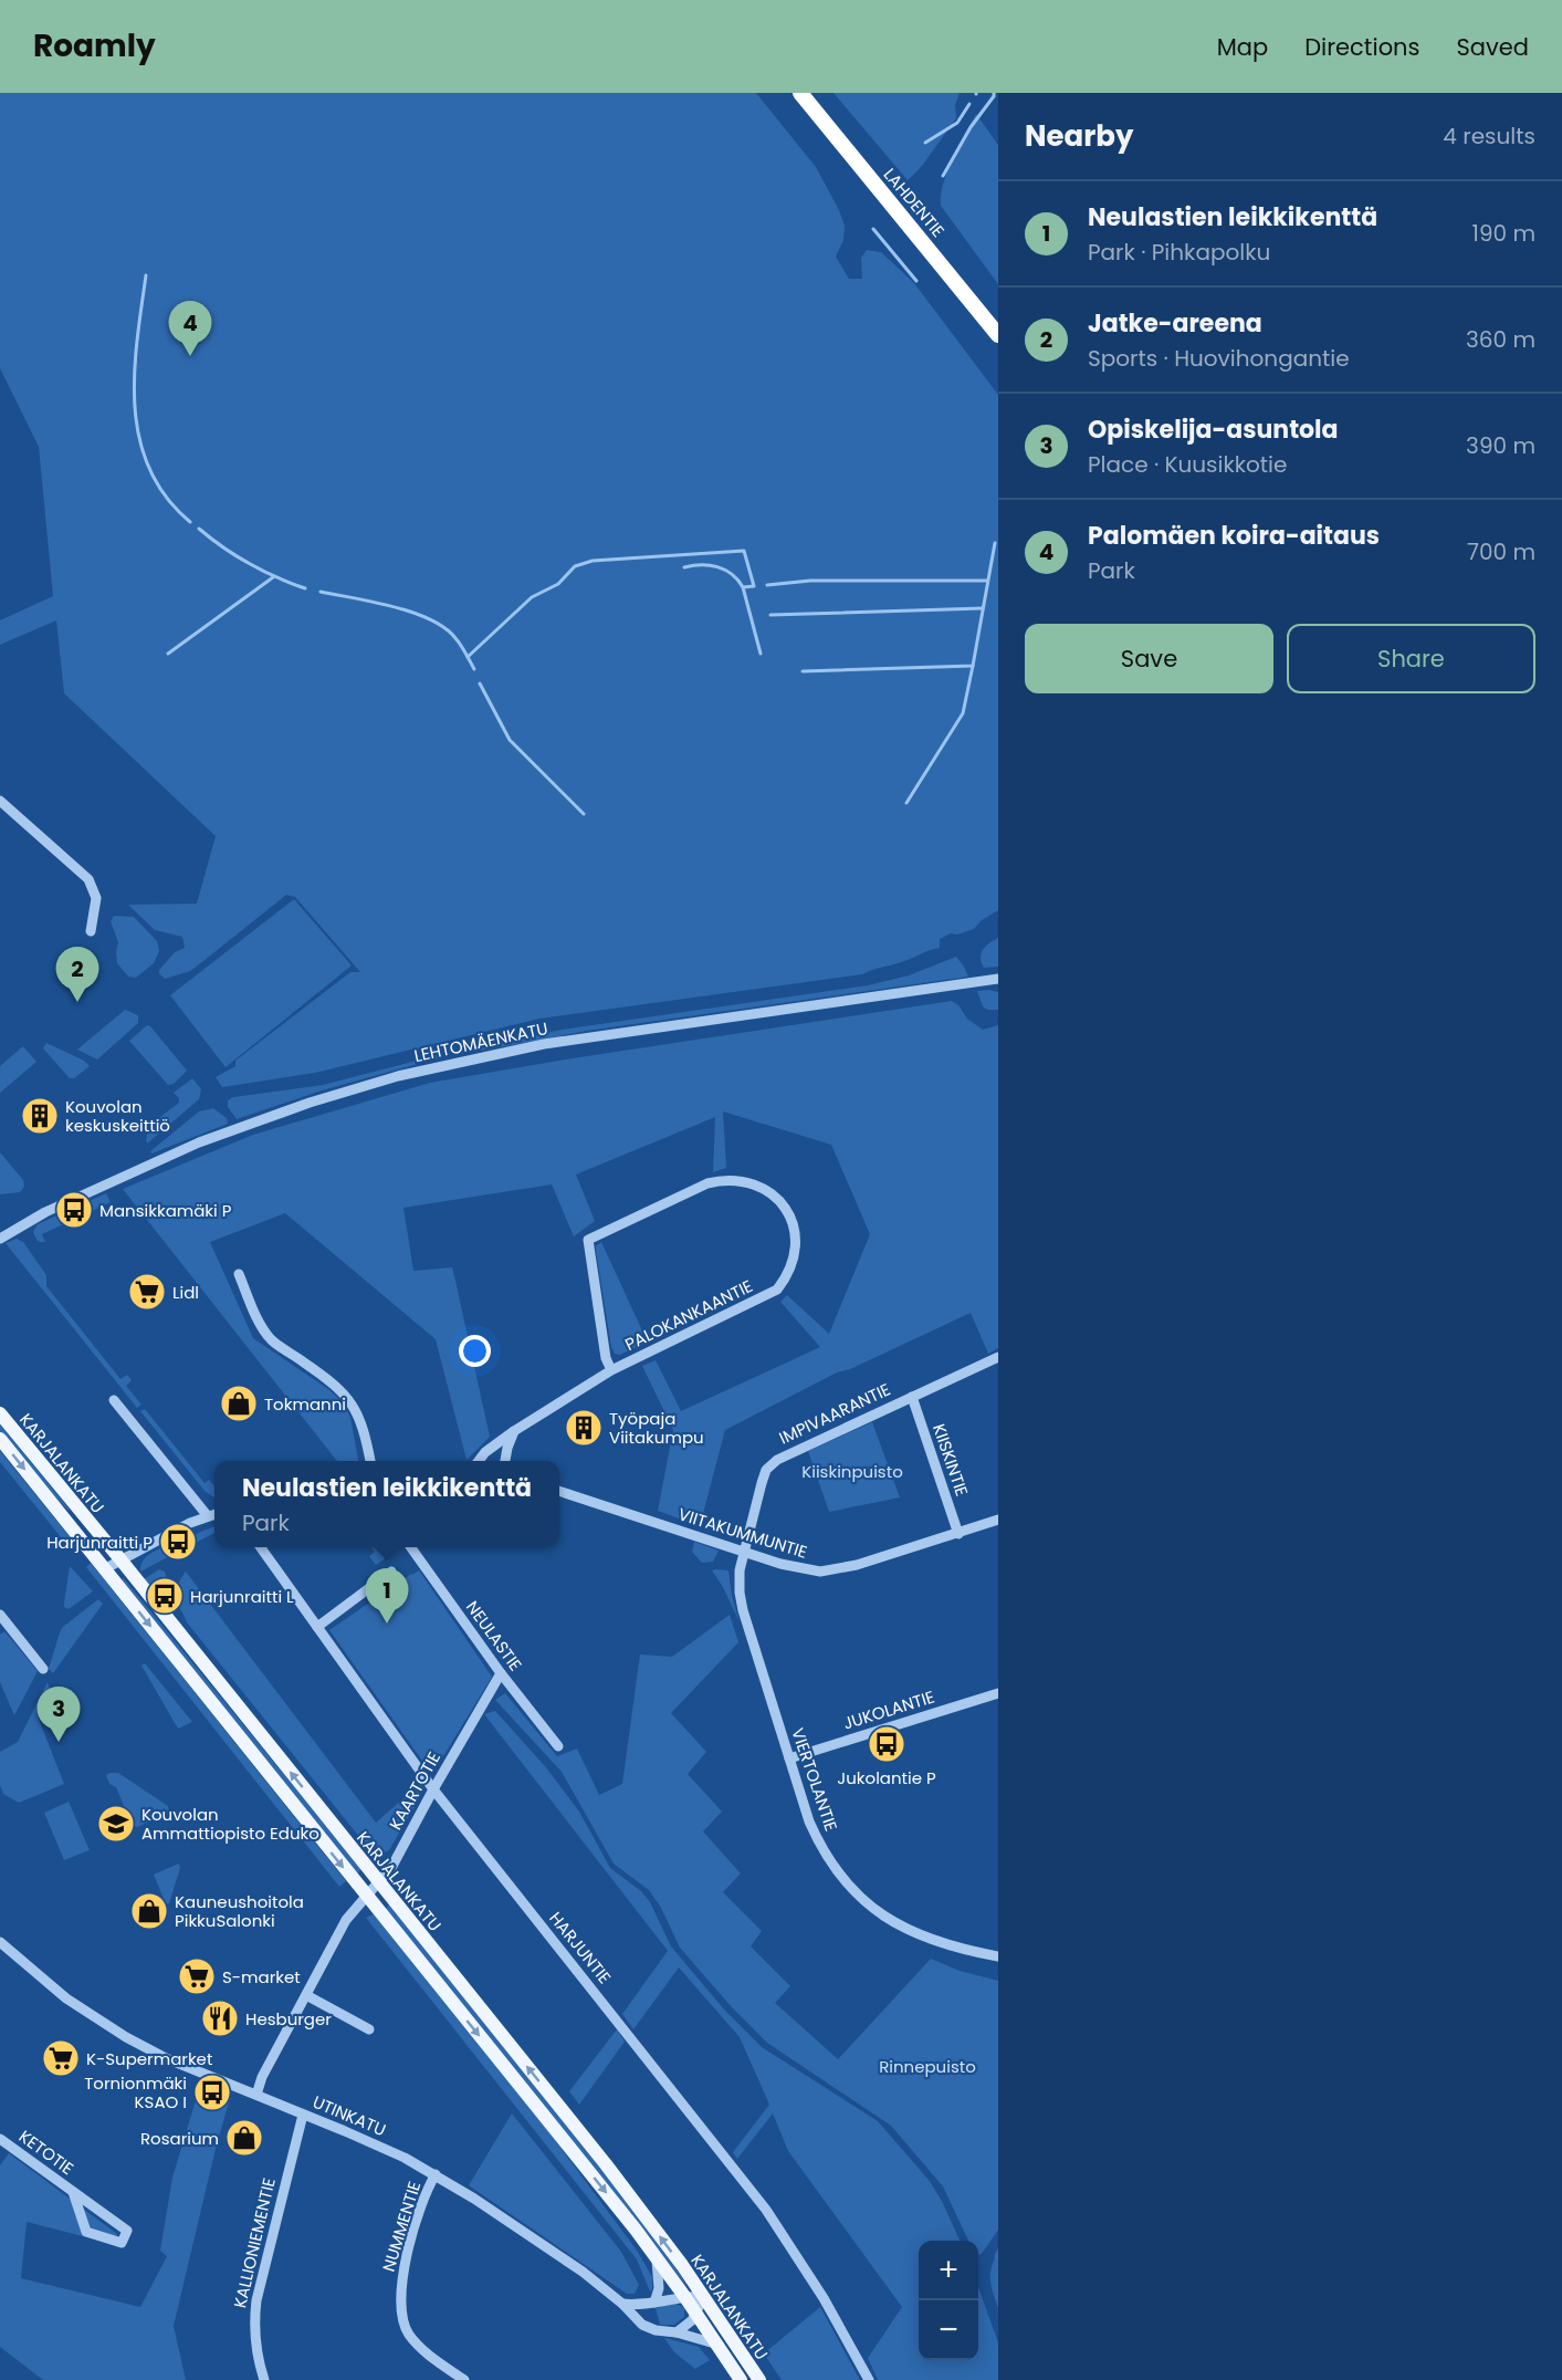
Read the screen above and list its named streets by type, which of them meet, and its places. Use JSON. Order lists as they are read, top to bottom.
{
  "streets": {
    "highway": ["LAHDENTIE"],
    "main road": ["KARJALANKATU"],
    "street": [
      "LEHTOMÄENKATU",
      "PALOKANKAANTIE",
      "IMPIVAARANTIE",
      "KIISKINTIE",
      "VIITAKUMMUNTIE",
      "NEULASTIE",
      "JUKOLANTIE",
      "VIERTOLANTIE",
      "KAARTOTIE",
      "HARJUNTIE",
      "UTINKATU",
      "KETOTIE",
      "NUMMENTIE",
      "KALLIONIEMENTIE"
    ]
  },
  "crossings": [
    ["IMPIVAARANTIE", "KIISKINTIE"],
    ["IMPIVAARANTIE", "VIITAKUMMUNTIE"],
    ["IMPIVAARANTIE", "VIERTOLANTIE"],
    ["KIISKINTIE", "VIITAKUMMUNTIE"],
    ["KARJALANKATU", "KAARTOTIE"],
    ["KARJALANKATU", "UTINKATU"],
    ["VIITAKUMMUNTIE", "VIERTOLANTIE"],
    ["NEULASTIE", "KAARTOTIE"],
    ["JUKOLANTIE", "VIERTOLANTIE"],
    ["KAARTOTIE", "HARJUNTIE"],
    ["KAARTOTIE", "UTINKATU"],
    ["UTINKATU", "NUMMENTIE"],
    ["UTINKATU", "KALLIONIEMENTIE"]
  ],
  "parks": ["Kiiskinpuisto", "Rinnepuisto"],
  "places": {
    "building": ["Kouvolan keskuskeittiö", "Työpaja Viitakumpu"],
    "bus stop": [
      "Mansikkamäki P",
      "Harjunraitti P",
      "Harjunraitti L",
      "Jukolantie P",
      "Tornionmäki KSAO I"
    ],
    "supermarket": ["Lidl", "S-market", "K-Supermarket"],
    "shop": ["Tokmanni", "Kauneushoitola PikkuSalonki", "Rosarium"],
    "school or university": ["Kouvolan Ammattiopisto Eduko"],
    "restaurant": ["Hesburger"]
  },
  "page": {
    "header": "Roamly",
    "nav": ["Map", "Directions", "Saved"],
    "heading": ["Nearby", "4 results"],
    "list": [
      {
        "mark": "1",
        "name": "Neulastien leikkikenttä",
        "note": "Park · Pihkapolku",
        "value": "190 m"
      },
      {
        "mark": "2",
        "name": "Jatke-areena",
        "note": "Sports · Huovihongantie",
        "value": "360 m"
      },
      {
        "mark": "3",
        "name": "Opiskelija-asuntola",
        "note": "Place · Kuusikkotie",
        "value": "390 m"
      },
      {
        "mark": "4",
        "name": "Palomäen koira-aitaus",
        "note": "Park",
        "value": "700 m"
      }
    ],
    "pins": [
      "4",
      "2",
      "1",
      "3"
    ],
    "buttons": ["Save", "Share"],
    "popup": ["Neulastien leikkikenttä", "Park"],
    "map_buttons": ["+", "−"]
  }
}
